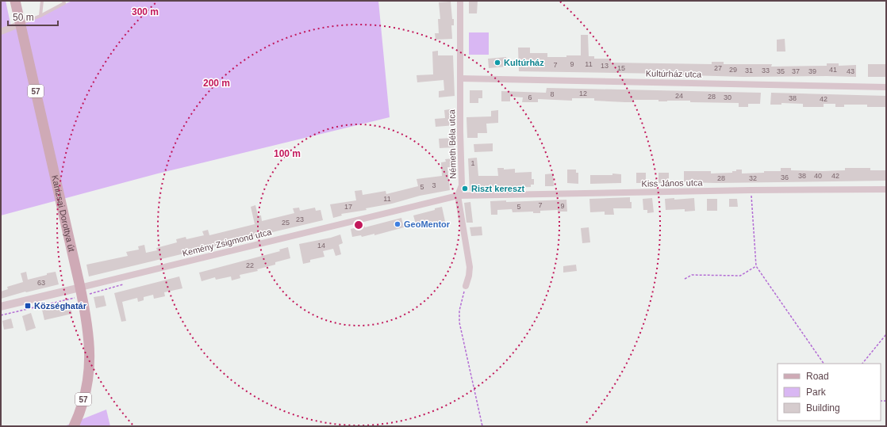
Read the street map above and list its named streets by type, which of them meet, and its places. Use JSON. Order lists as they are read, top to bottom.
{
  "streets": {
    "main road": ["57", "Kanizsai Dorottya út"],
    "street": [
      "Kultúrház utca",
      "Németh Béla utca",
      "Kiss János utca",
      "Kemény Zsigmond utca"
    ]
  },
  "crossings": [
    ["Kultúrház utca", "Németh Béla utca"],
    ["Németh Béla utca", "Kiss János utca"],
    ["Németh Béla utca", "Kemény Zsigmond utca"],
    ["Kiss János utca", "Kemény Zsigmond utca"],
    ["Kanizsai Dorottya út", "Kemény Zsigmond utca"]
  ],
  "places": {
    "other": ["Kultúrház", "Riszt kereszt", "GeoMentor"],
    "transit": ["Községhatár"]
  },
  "house_numbers": [
    "9",
    "11",
    "7",
    "13",
    "15",
    "27",
    "29",
    "41",
    "31",
    "33",
    "35",
    "37",
    "39",
    "43",
    "12",
    "8",
    "24",
    "28",
    "6",
    "30",
    "38",
    "42",
    "1",
    "38",
    "40",
    "42",
    "36",
    "28",
    "32",
    "3",
    "5",
    "11",
    "7",
    "9",
    "17",
    "5",
    "23",
    "25",
    "14",
    "22",
    "63"
  ],
  "legend": ["Road", "Park", "Building"],
  "scale_bar": "50 m",
  "rings": ["300 m", "200 m", "100 m"]
}
